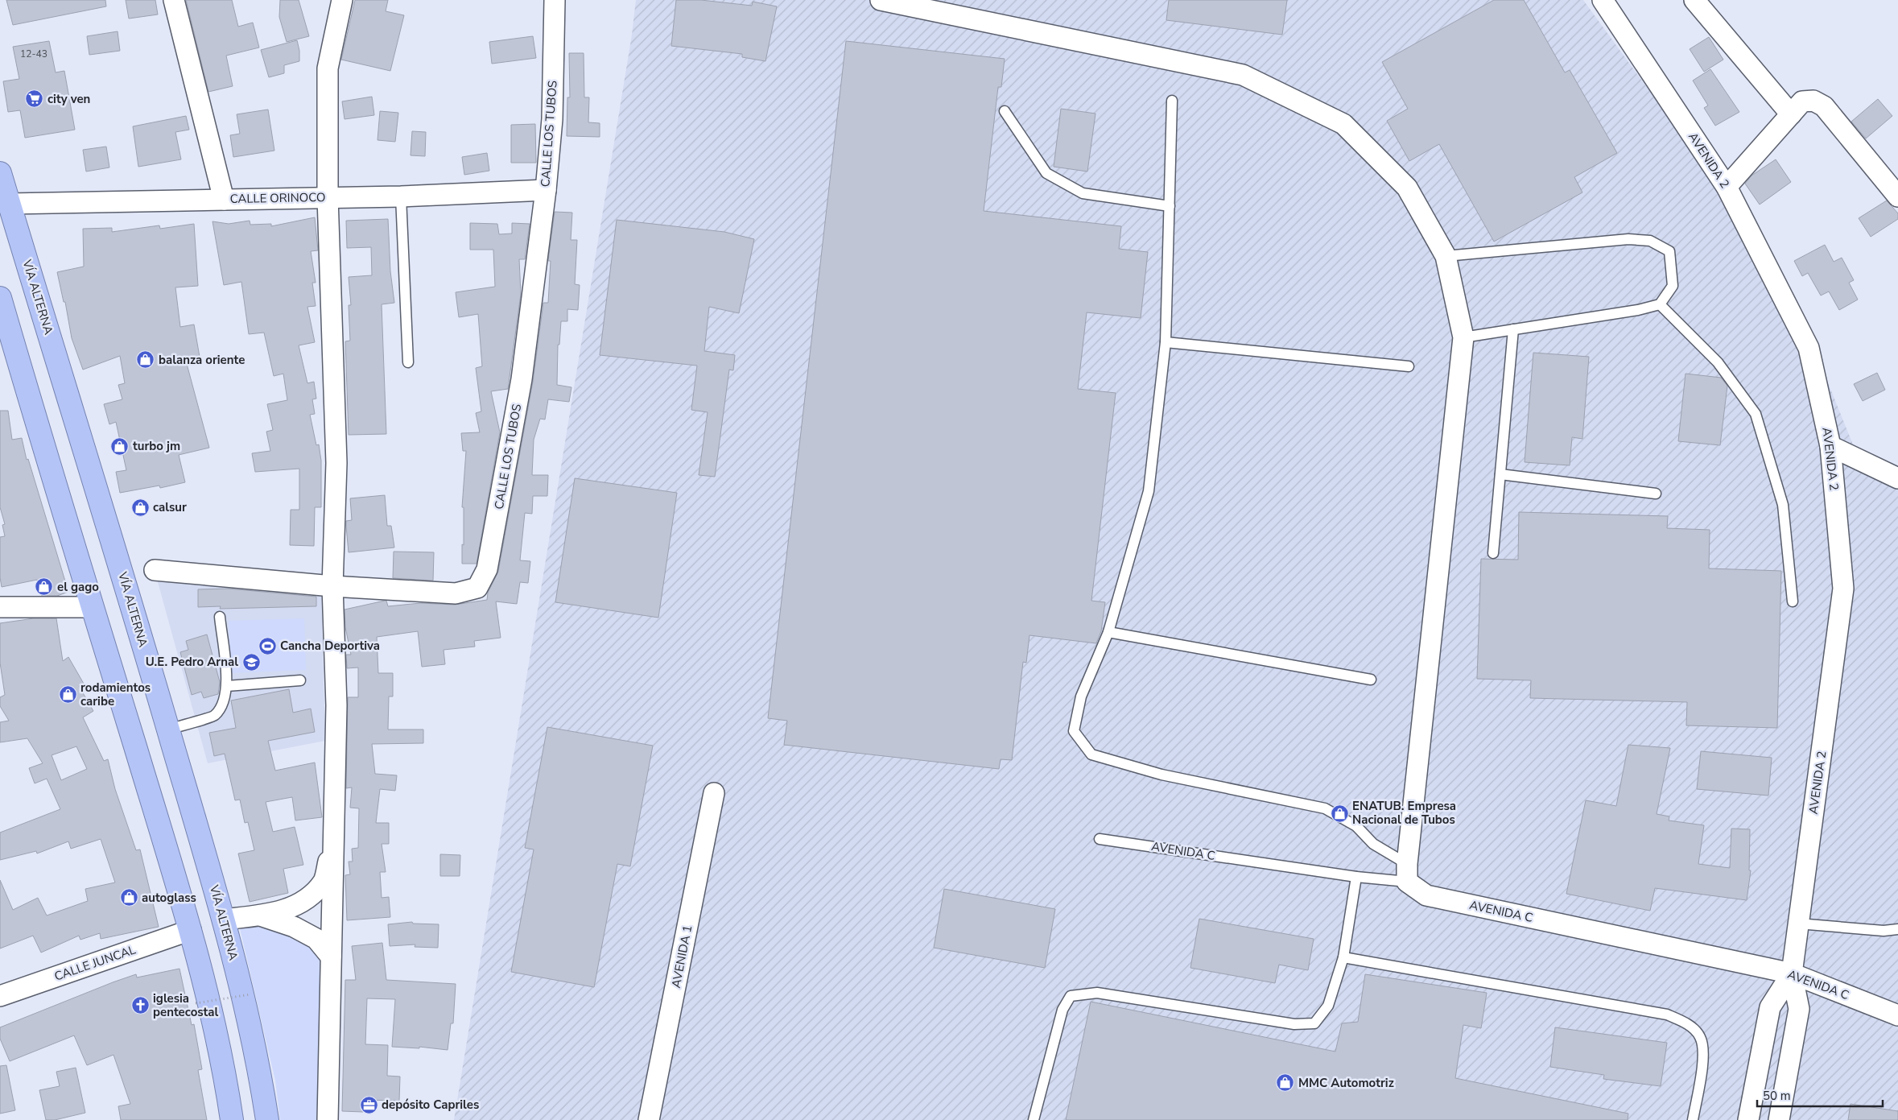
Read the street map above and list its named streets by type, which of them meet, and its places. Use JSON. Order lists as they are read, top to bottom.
{
  "streets": {
    "highway": ["VÍA ALTERNA"],
    "street": [
      "CALLE LOS TUBOS",
      "AVENIDA 2",
      "CALLE ORINOCO",
      "AVENIDA C",
      "AVENIDA 1",
      "CALLE JUNCAL"
    ]
  },
  "crossings": [
    ["CALLE LOS TUBOS", "CALLE ORINOCO"],
    ["AVENIDA 2", "AVENIDA C"],
    ["CALLE ORINOCO", "VÍA ALTERNA"]
  ],
  "places": {
    "supermarket": ["city ven"],
    "shop": [
      "balanza oriente",
      "turbo jm",
      "calsur",
      "el gago",
      "rodamientos caribe",
      "ENATUB. Empresa Nacional de Tubos",
      "autoglass",
      "MMC Automotriz"
    ],
    "sports": ["Cancha Deportiva"],
    "school or university": ["U.E. Pedro Arnal"],
    "church": ["iglesia pentecostal"],
    "office": ["depósito Capriles"]
  },
  "house_numbers": ["12-43"],
  "scale_bar": "50 m"
}
